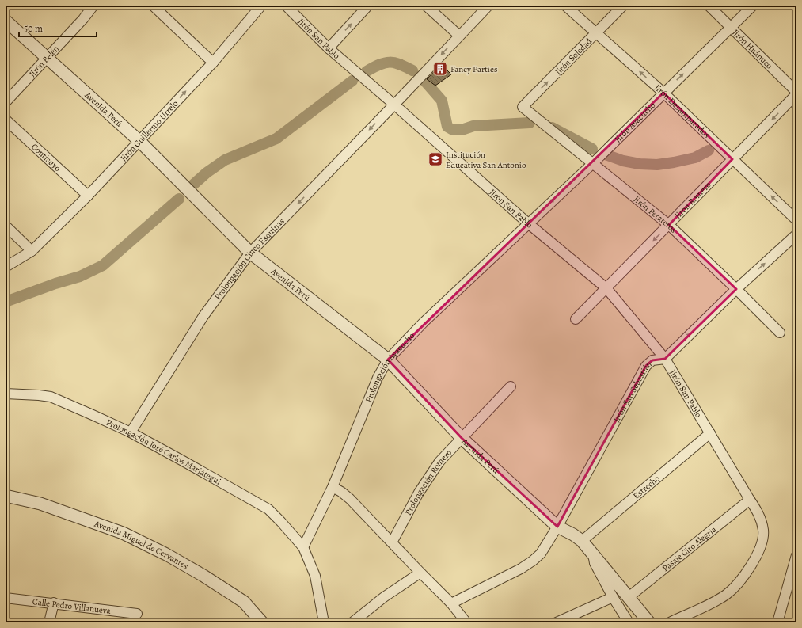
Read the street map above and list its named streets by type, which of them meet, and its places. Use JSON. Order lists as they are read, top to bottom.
{
  "streets": {
    "street": [
      "Jirón San Pablo",
      "Jirón Huánuco",
      "Jirón Soledad",
      "Jirón Belén",
      "Avenida Perú",
      "Jirón Desamparados",
      "Jirón Ayacucho",
      "Jirón Guillermo Urrelo",
      "Contisuyo",
      "Jirón Romero",
      "Jirón Petateros",
      "Prolongación Cinco Esquinas",
      "Prolongación Ayacucho",
      "Jirón San Sebastián",
      "Prolongación José Carlos Mariátegui",
      "Prolongación Romero",
      "Estrecho",
      "Avenida Miguel de Cervantes",
      "Pasaje Ciro Alegria",
      "Calle Pedro Villanueva"
    ]
  },
  "crossings": [
    ["Jirón San Pablo", "Jirón Ayacucho"],
    ["Jirón San Pablo", "Jirón Romero"],
    ["Jirón San Pablo", "Prolongación Cinco Esquinas"],
    ["Jirón San Pablo", "Prolongación Ayacucho"],
    ["Jirón San Pablo", "Jirón San Sebastián"],
    ["Jirón San Pablo", "Estrecho"],
    ["Jirón San Pablo", "Pasaje Ciro Alegria"],
    ["Jirón Huánuco", "Jirón Ayacucho"],
    ["Jirón Soledad", "Jirón Desamparados"],
    ["Jirón Soledad", "Jirón Petateros"],
    ["Jirón Belén", "Avenida Perú"],
    ["Avenida Perú", "Jirón Guillermo Urrelo"],
    ["Avenida Perú", "Prolongación Cinco Esquinas"],
    ["Avenida Perú", "Prolongación Ayacucho"],
    ["Avenida Perú", "Jirón San Sebastián"],
    ["Avenida Perú", "Prolongación Romero"],
    ["Avenida Perú", "Estrecho"],
    ["Avenida Perú", "Pasaje Ciro Alegria"],
    ["Jirón Desamparados", "Jirón Ayacucho"],
    ["Jirón Desamparados", "Jirón Romero"],
    ["Jirón Ayacucho", "Jirón Petateros"],
    ["Jirón Ayacucho", "Prolongación Ayacucho"],
    ["Jirón Guillermo Urrelo", "Contisuyo"],
    ["Jirón Romero", "Jirón Petateros"],
    ["Jirón Petateros", "Jirón San Sebastián"],
    ["Prolongación Cinco Esquinas", "Prolongación José Carlos Mariátegui"],
    ["Prolongación Ayacucho", "Prolongación José Carlos Mariátegui"]
  ],
  "one_way": [
    "Jirón Soledad",
    "Jirón Desamparados",
    "Jirón Ayacucho",
    "Jirón Romero",
    "Prolongación Cinco Esquinas"
  ],
  "places": {
    "building": ["Fancy Parties"],
    "school or university": ["Institución Educativa San Antonio"]
  },
  "scale_bar": "50 m"
}
